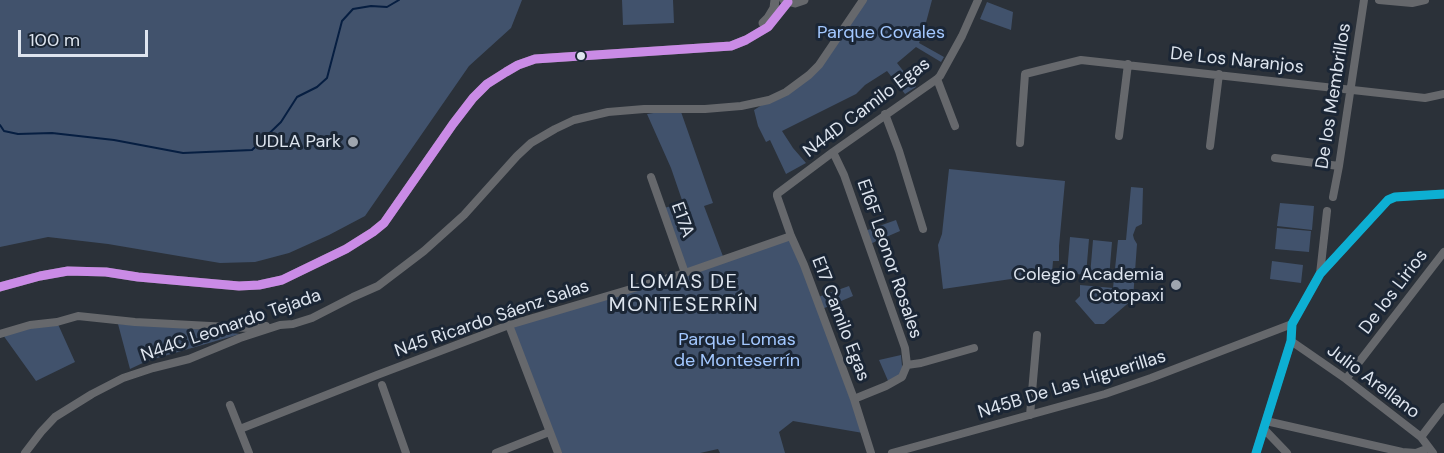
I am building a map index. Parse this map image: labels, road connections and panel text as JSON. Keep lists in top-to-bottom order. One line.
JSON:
{"streets":{"street":["De Los Naranjos","De los Membrillos","N44D Camilo Egas","E17A","E16F Leonor Rosales","De los Lirios","N45 Ricardo Sáenz Salas","E17 Camilo Egas","N44C Leonardo Tejada","Julio Arellano","N45B De Las Higuerillas"]},"crossings":[["De Los Naranjos","De los Membrillos"],["N44D Camilo Egas","E16F Leonor Rosales"],["N44D Camilo Egas","E17 Camilo Egas"],["E17A","N45 Ricardo Sáenz Salas"],["E16F Leonor Rosales","E17 Camilo Egas"],["De los Lirios","Julio Arellano"],["N45 Ricardo Sáenz Salas","E17 Camilo Egas"]],"districts":["LOMAS DE MONTESERRÍN"],"parks":["Parque Covales","Parque Lomas de Monteserrín"],"places":["UDLA Park","Colegio Academia Cotopaxi"],"scale_bar":"100 m"}
